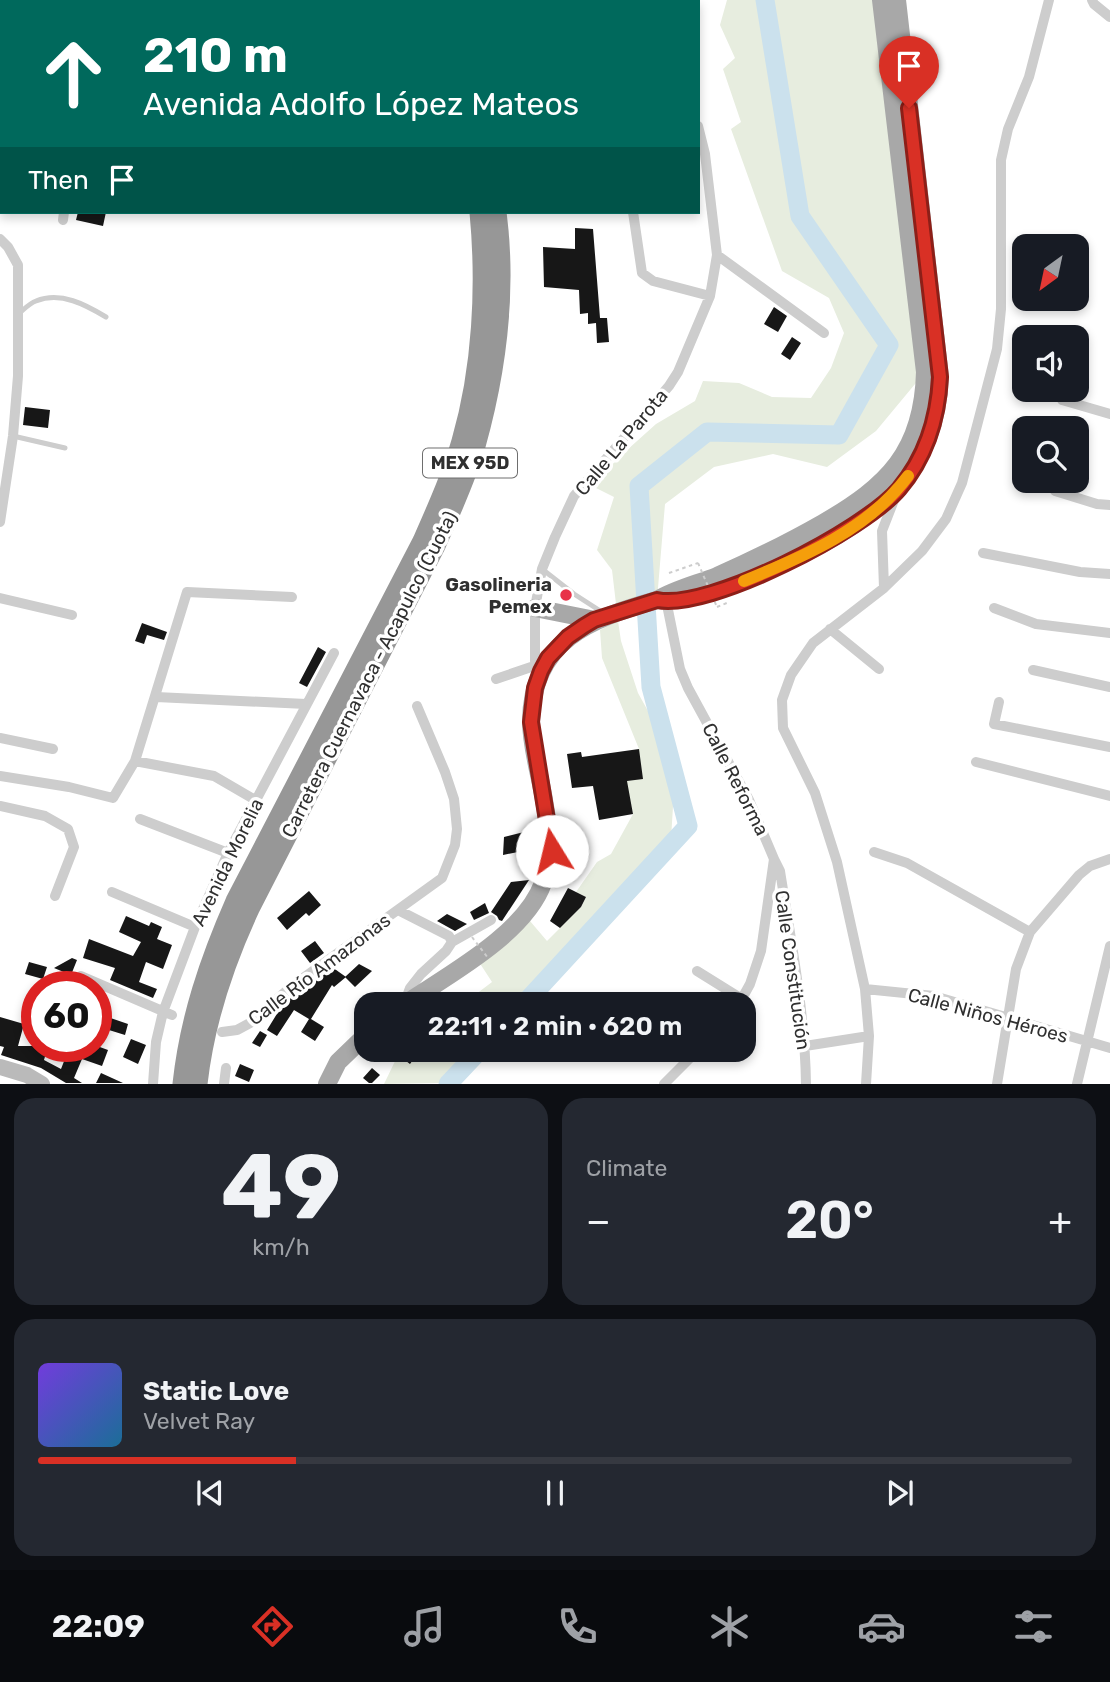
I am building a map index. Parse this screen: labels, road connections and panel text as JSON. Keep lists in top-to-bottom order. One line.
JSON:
{"streets":{"highway":["MEX 95D","Carretera Cuernavaca - Acapulco (Cuota)"],"street":["Calle La Parota","Calle Reforma","Avenida Morelia","Calle Río Amazonas","Calle Constitución","Calle Niños Héroes"]},"crossings":[["Calle Reforma","Calle Constitución"]],"places":["Gasolineria Pemex"],"north":"bottom left","page":{"turn":["210 m","Avenida Adolfo López Mateos"],"then":"Then","limit":"60","trip":"22:11 · 2 min · 620 m","tile":[["49","km/h"],"Climate"],"heat":["−","20°","+"],"song":["Static Love","Velvet Ray"],"tabs":"22:09"}}
